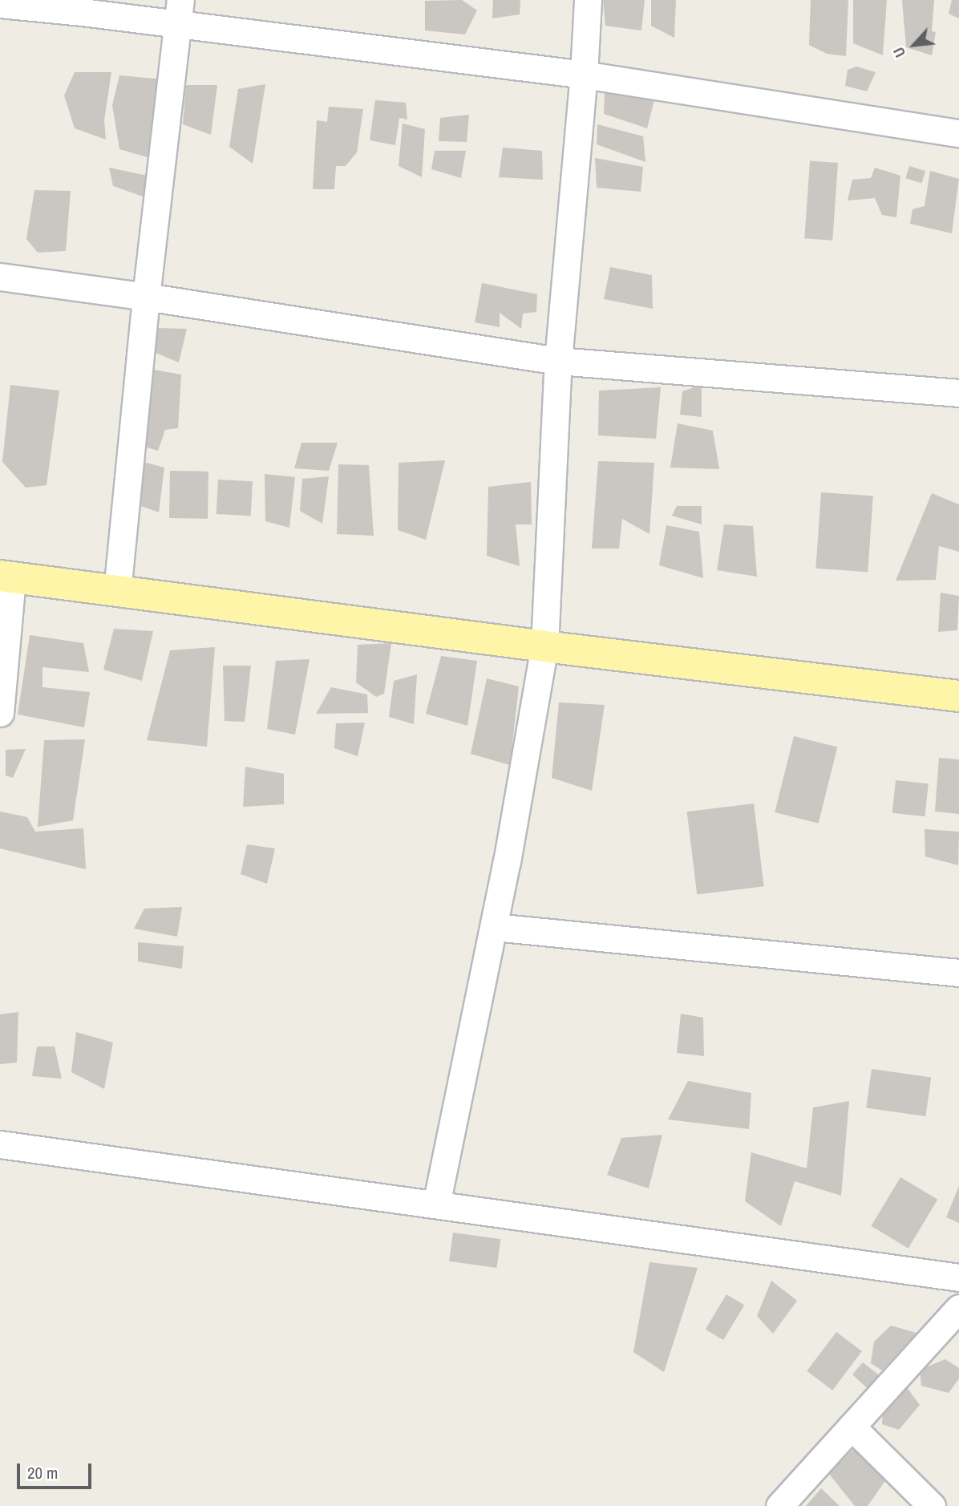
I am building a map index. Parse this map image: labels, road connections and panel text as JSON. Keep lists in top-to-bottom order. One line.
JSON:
{"scale_bar":"20 m","north":"bottom left"}
